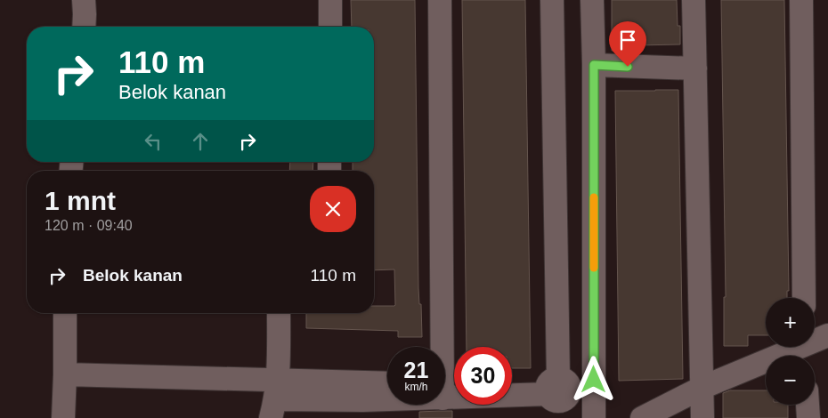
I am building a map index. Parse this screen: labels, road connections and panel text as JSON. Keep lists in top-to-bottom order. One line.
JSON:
{"page":{"turn":["110 m","Belok kanan"],"heading":["1 mnt","120 m · 09:40"],"list":[{"name":"Belok kanan","value":"110 m"}],"map_buttons":["+","−"],"speed":"21 km/h","limit":"30"}}
